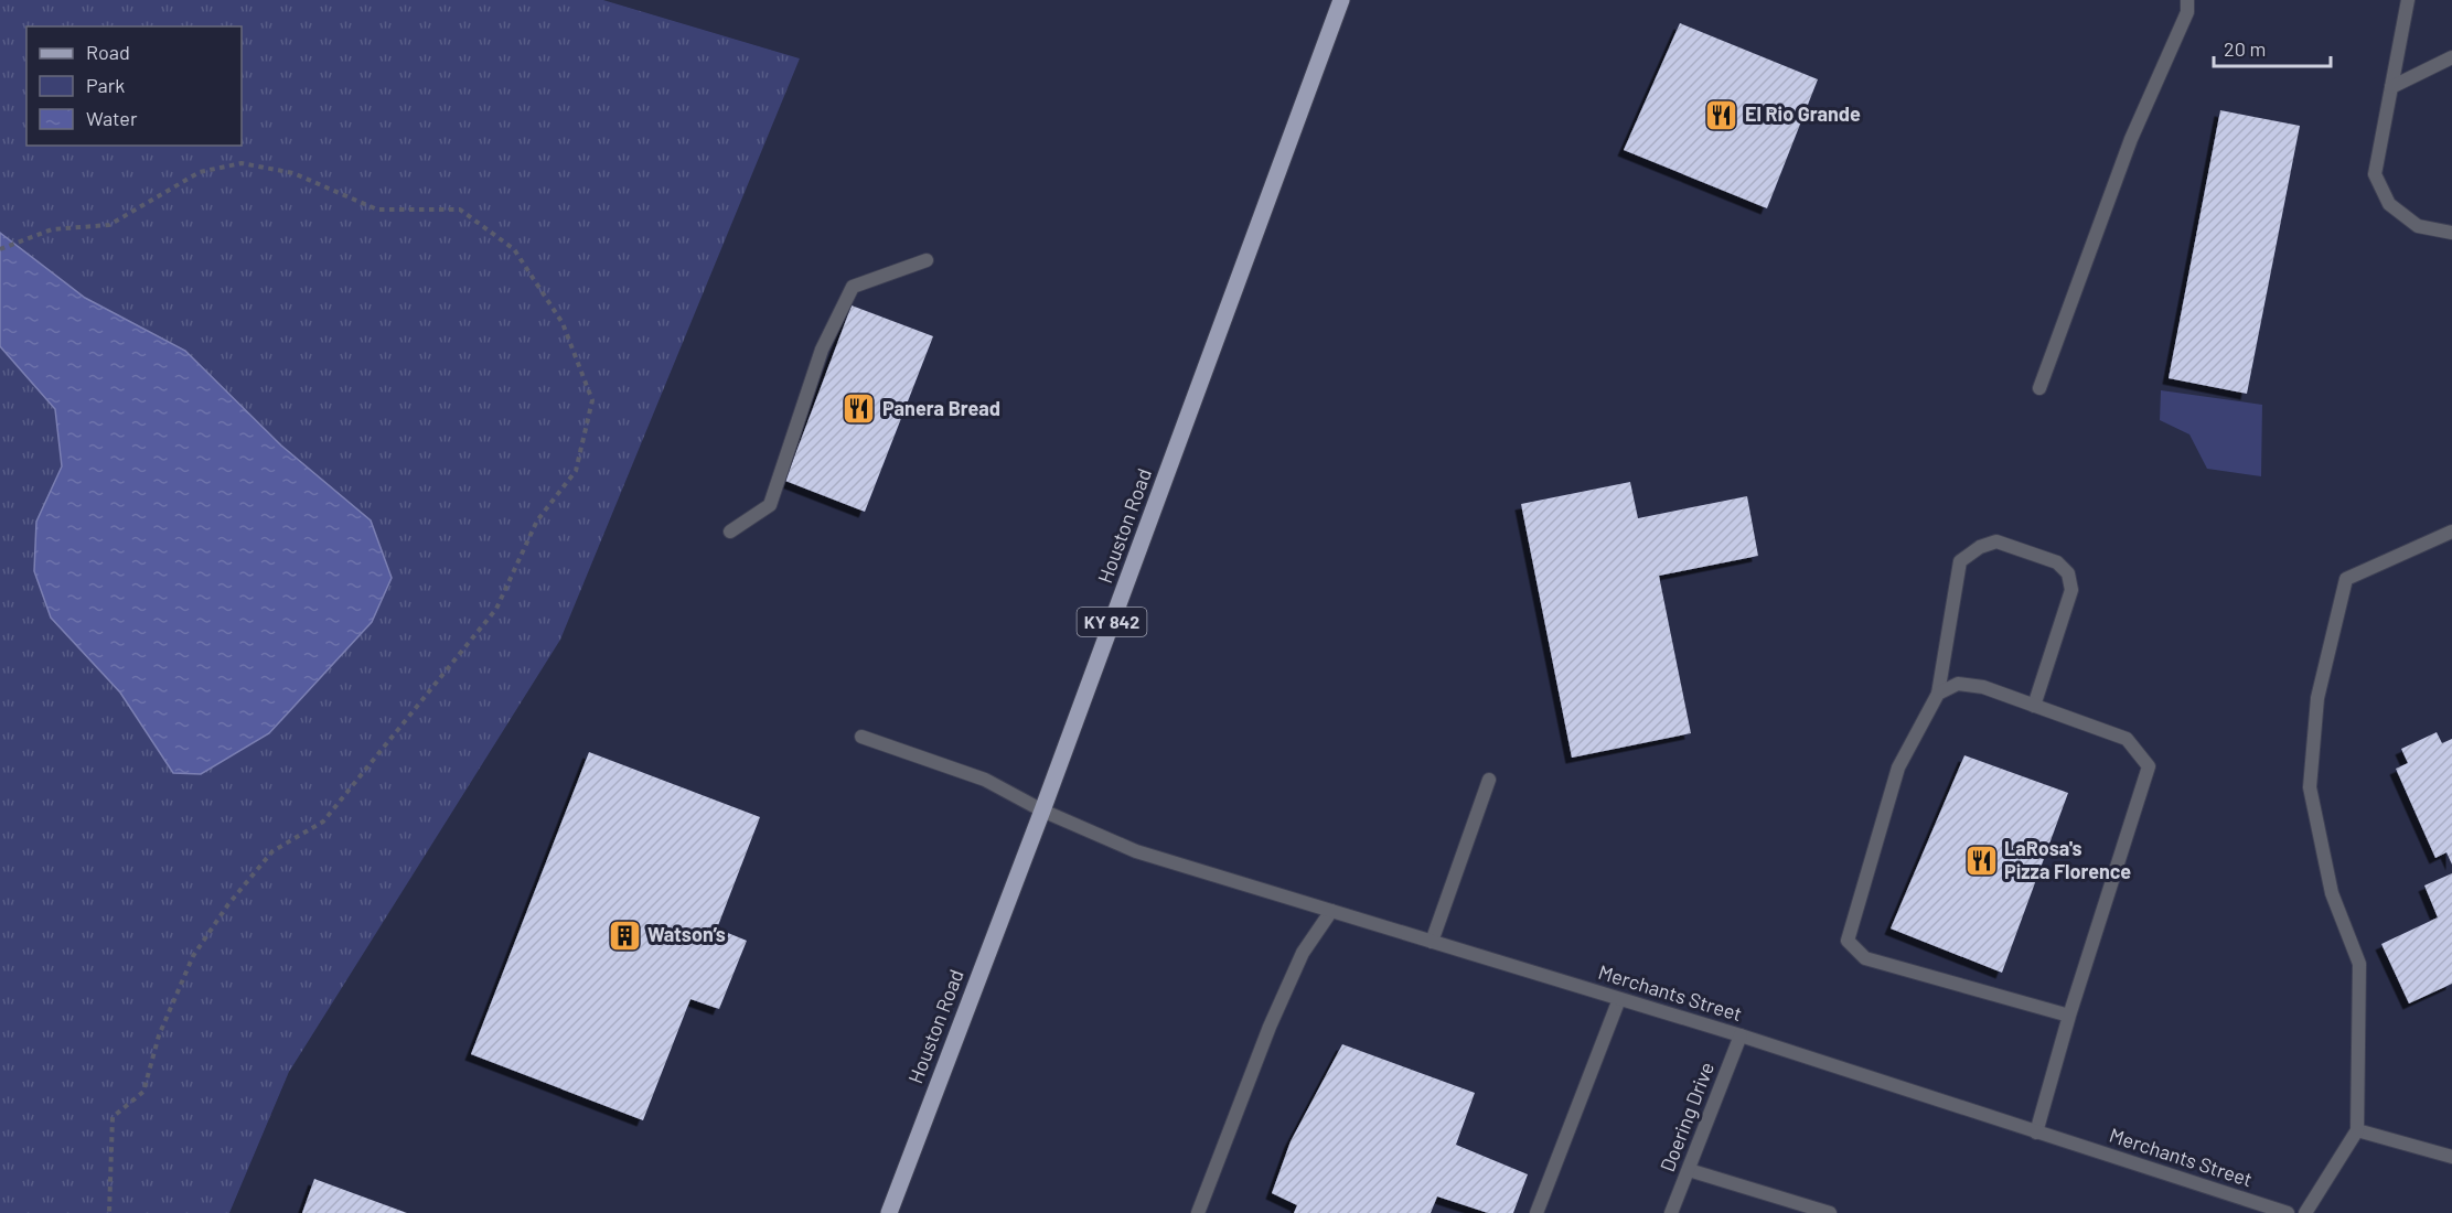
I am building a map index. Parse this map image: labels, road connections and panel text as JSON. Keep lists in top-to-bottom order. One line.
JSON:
{"streets":{"main road":["Houston Road","KY 842"],"street":["Merchants Street","Doering Drive"]},"crossings":[["Houston Road","Merchants Street"],["Merchants Street","Doering Drive"]],"places":{"restaurant":["El Rio Grande","Panera Bread","LaRosa's Pizza Florence"],"building":["Watson’s"]},"legend":["Road","Park","Water"],"scale_bar":"20 m"}
